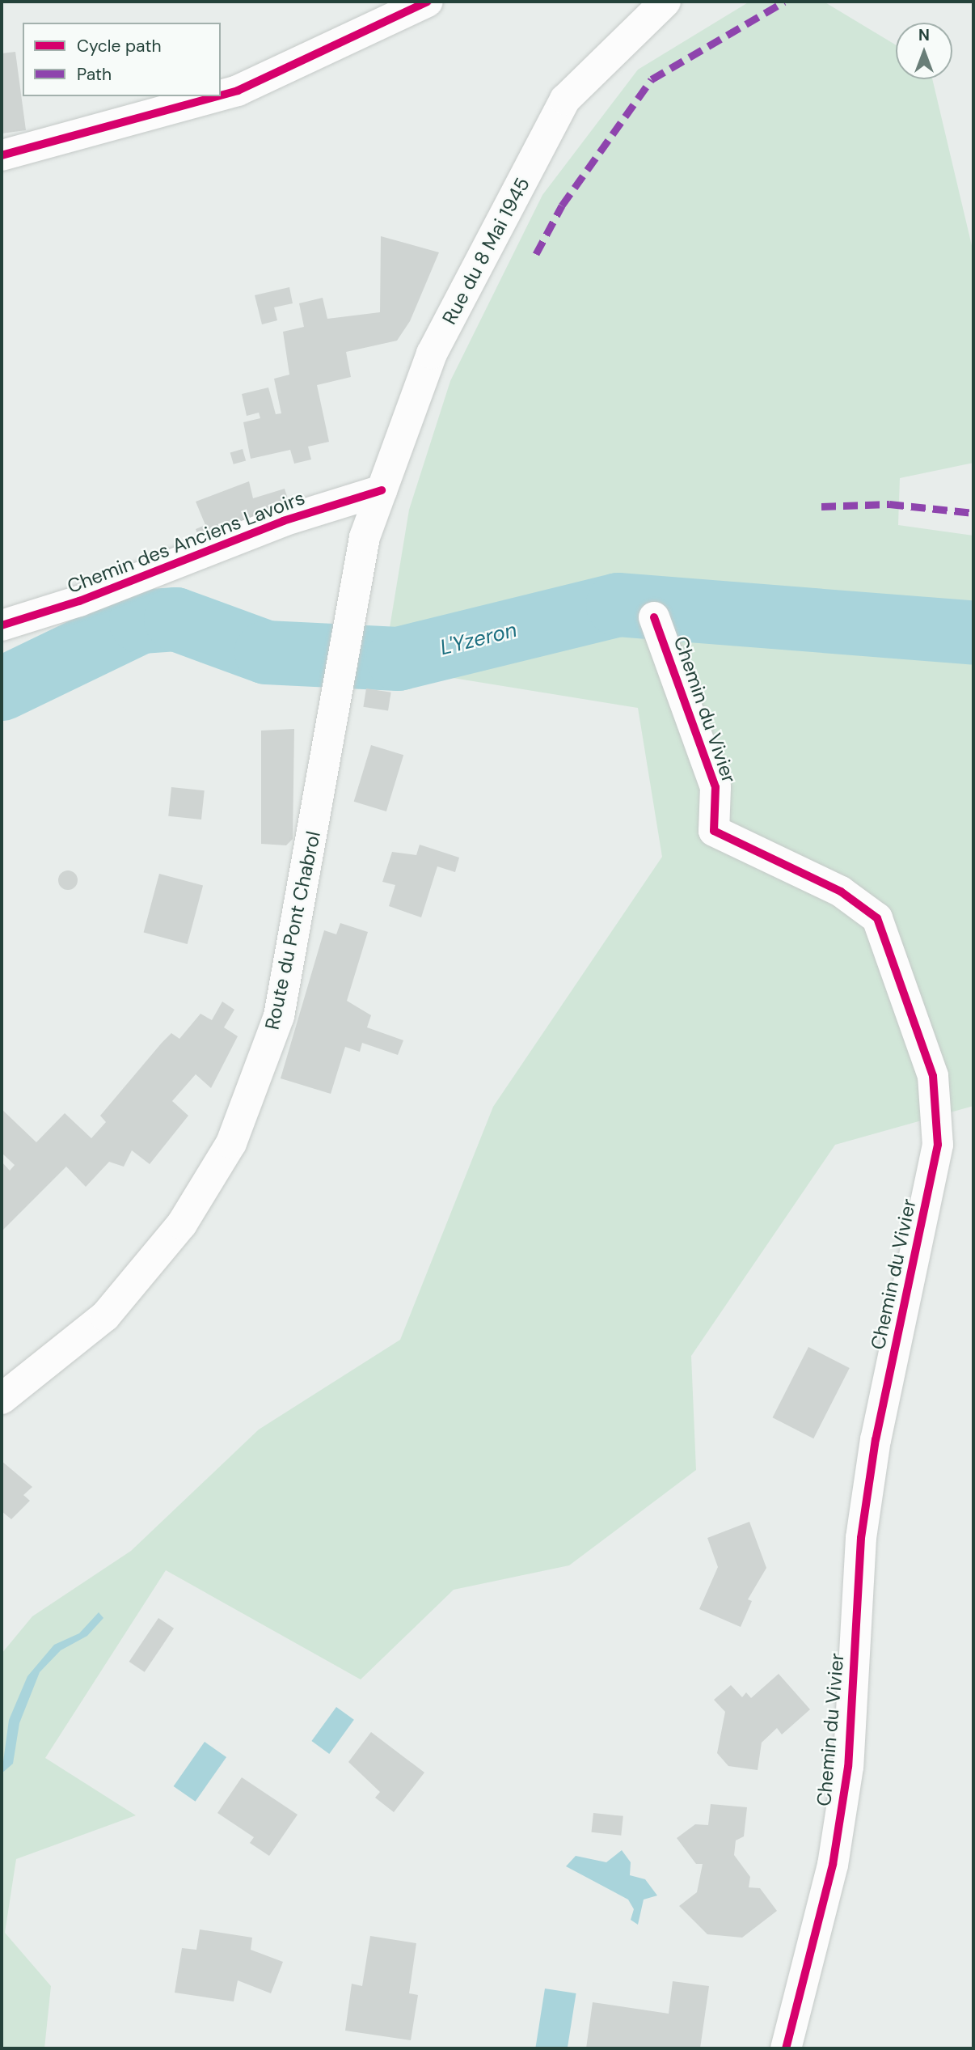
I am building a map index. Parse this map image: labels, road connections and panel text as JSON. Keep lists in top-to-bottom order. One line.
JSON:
{"streets":{"street":["Rue du 8 Mai 1945","Chemin des Anciens Lavoirs","Chemin du Vivier","Route du Pont Chabrol"]},"crossings":[["Rue du 8 Mai 1945","Chemin des Anciens Lavoirs"],["Rue du 8 Mai 1945","Route du Pont Chabrol"]],"water":["L'Yzeron"],"legend":["Cycle path","Path"],"north":"top"}
